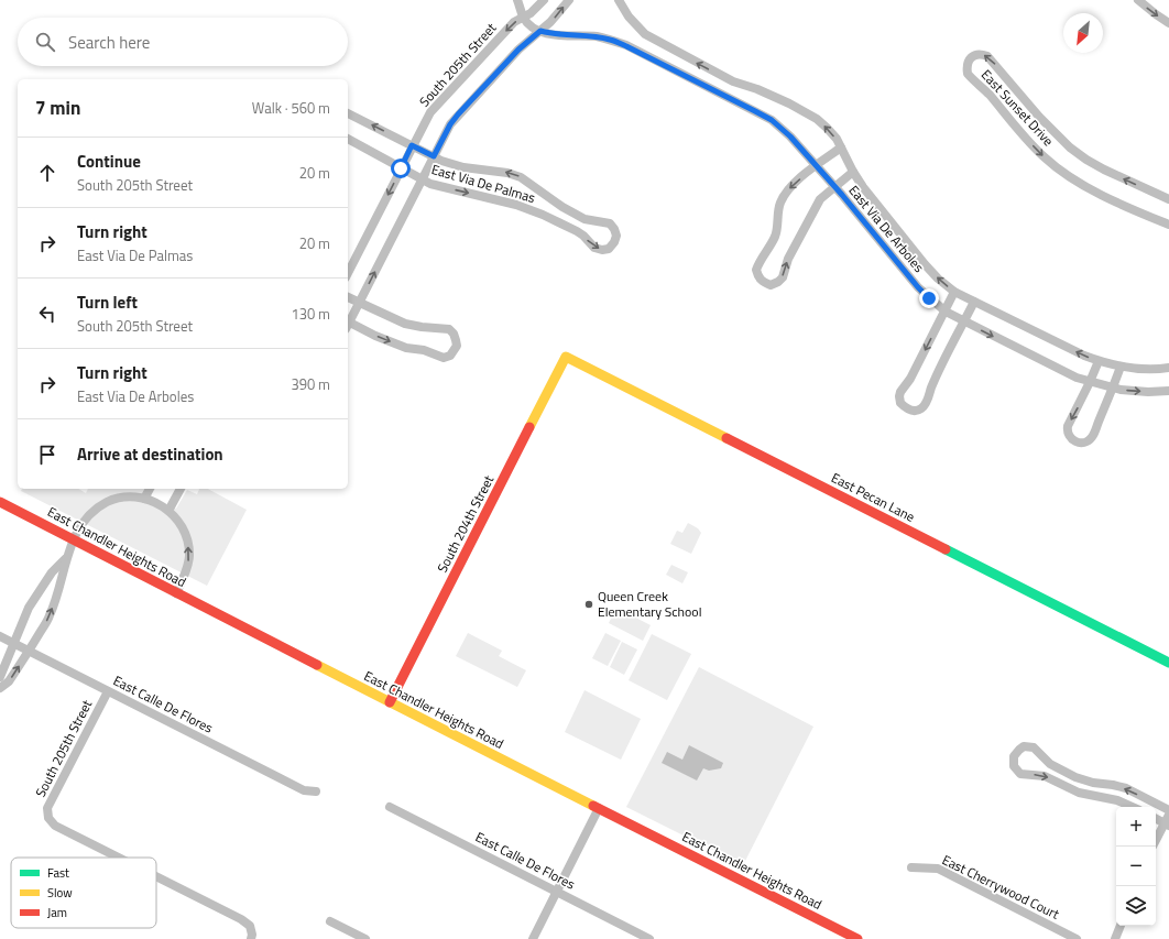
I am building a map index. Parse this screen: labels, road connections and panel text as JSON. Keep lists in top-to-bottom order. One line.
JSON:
{"streets":{"street":["South 205th Street","East Sunset Drive","East Via De Palmas","East Via De Arboles","East Pecan Lane","South 204th Street","East Chandler Heights Road","East Calle De Flores","East Cherrywood Court"]},"crossings":[["South 205th Street","East Via De Palmas"],["South 205th Street","East Calle De Flores"],["East Pecan Lane","South 204th Street"],["South 204th Street","East Chandler Heights Road"]],"places":["Queen Creek Elementary School"],"legend":["Fast","Slow","Jam"],"north":"bottom left","page":{"search":"Search here","heading":["7 min","Walk · 560 m"],"list":[["Continue","South 205th Street","20 m"],["Turn right","East Via De Palmas","20 m"],["Turn left","South 205th Street","130 m"],["Turn right","East Via De Arboles","390 m"],"Arrive at destination"],"map_buttons":["+","−"]}}
